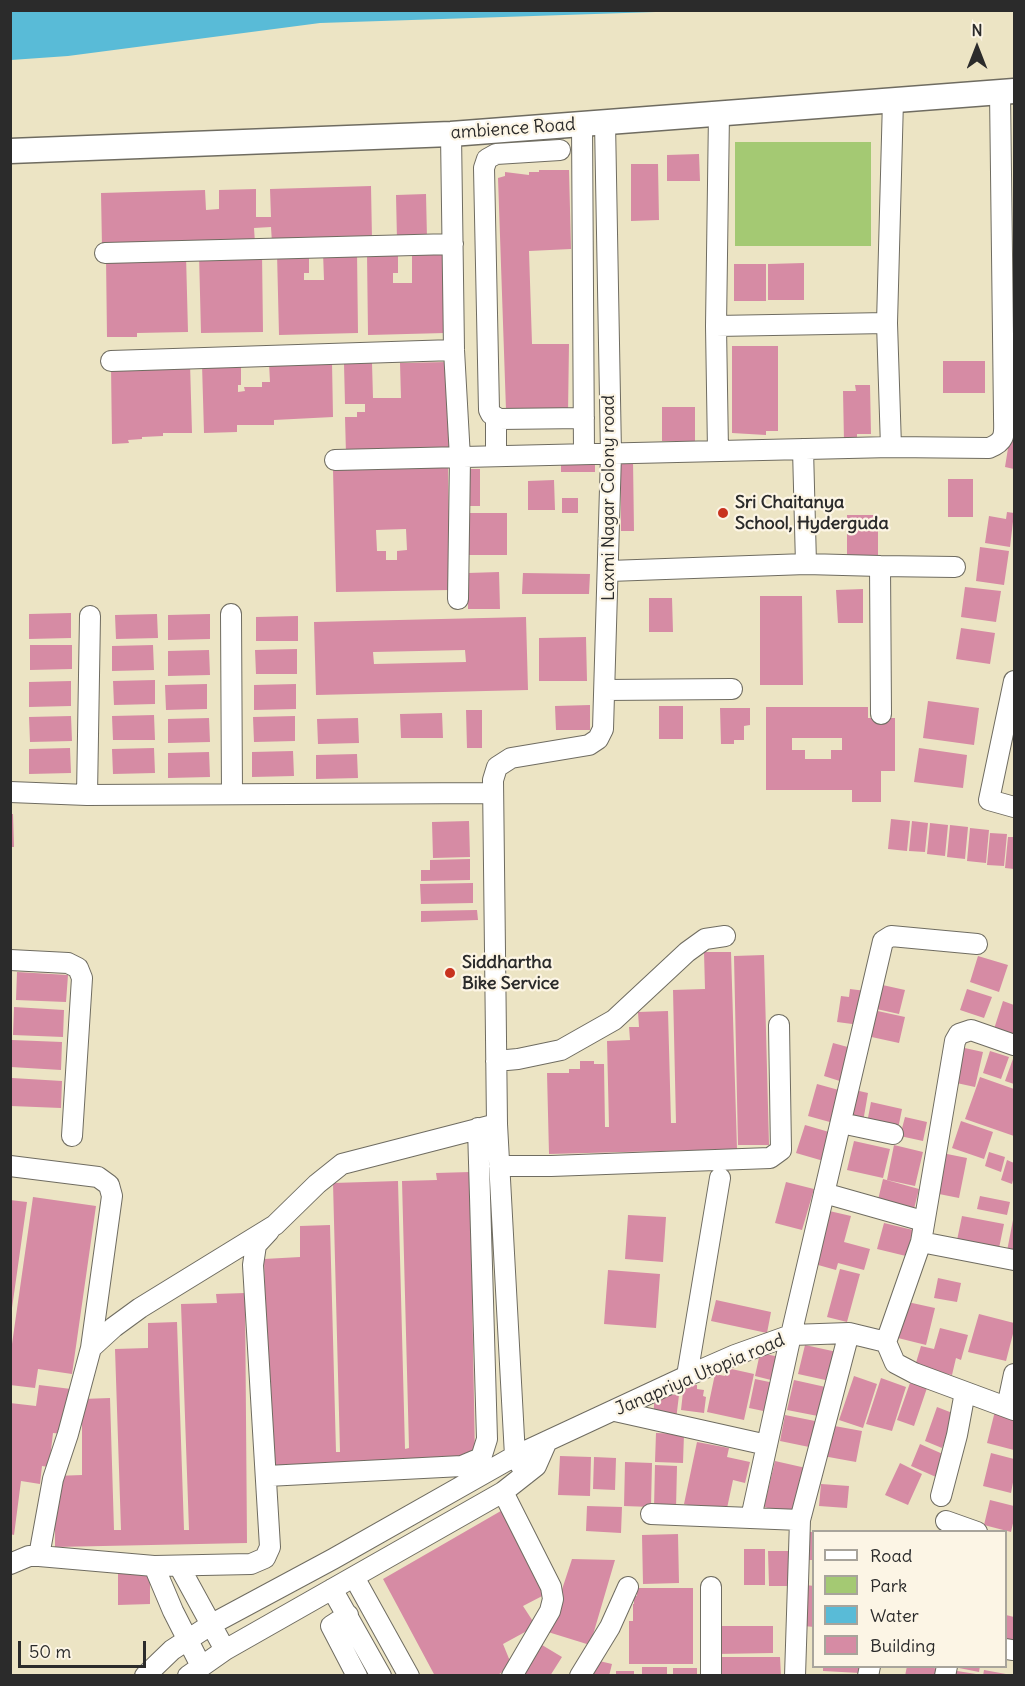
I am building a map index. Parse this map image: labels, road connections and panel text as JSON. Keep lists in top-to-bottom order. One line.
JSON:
{"streets":{"street":["ambience Road","Laxmi Nagar Colony road","Janapriya Utopia road"]},"crossings":[["ambience Road","Laxmi Nagar Colony road"]],"places":["Sri Chaitanya School, Hyderguda","Siddhartha Bike Service"],"legend":["Road","Park","Water","Building"],"scale_bar":"50 m","north":"top"}
